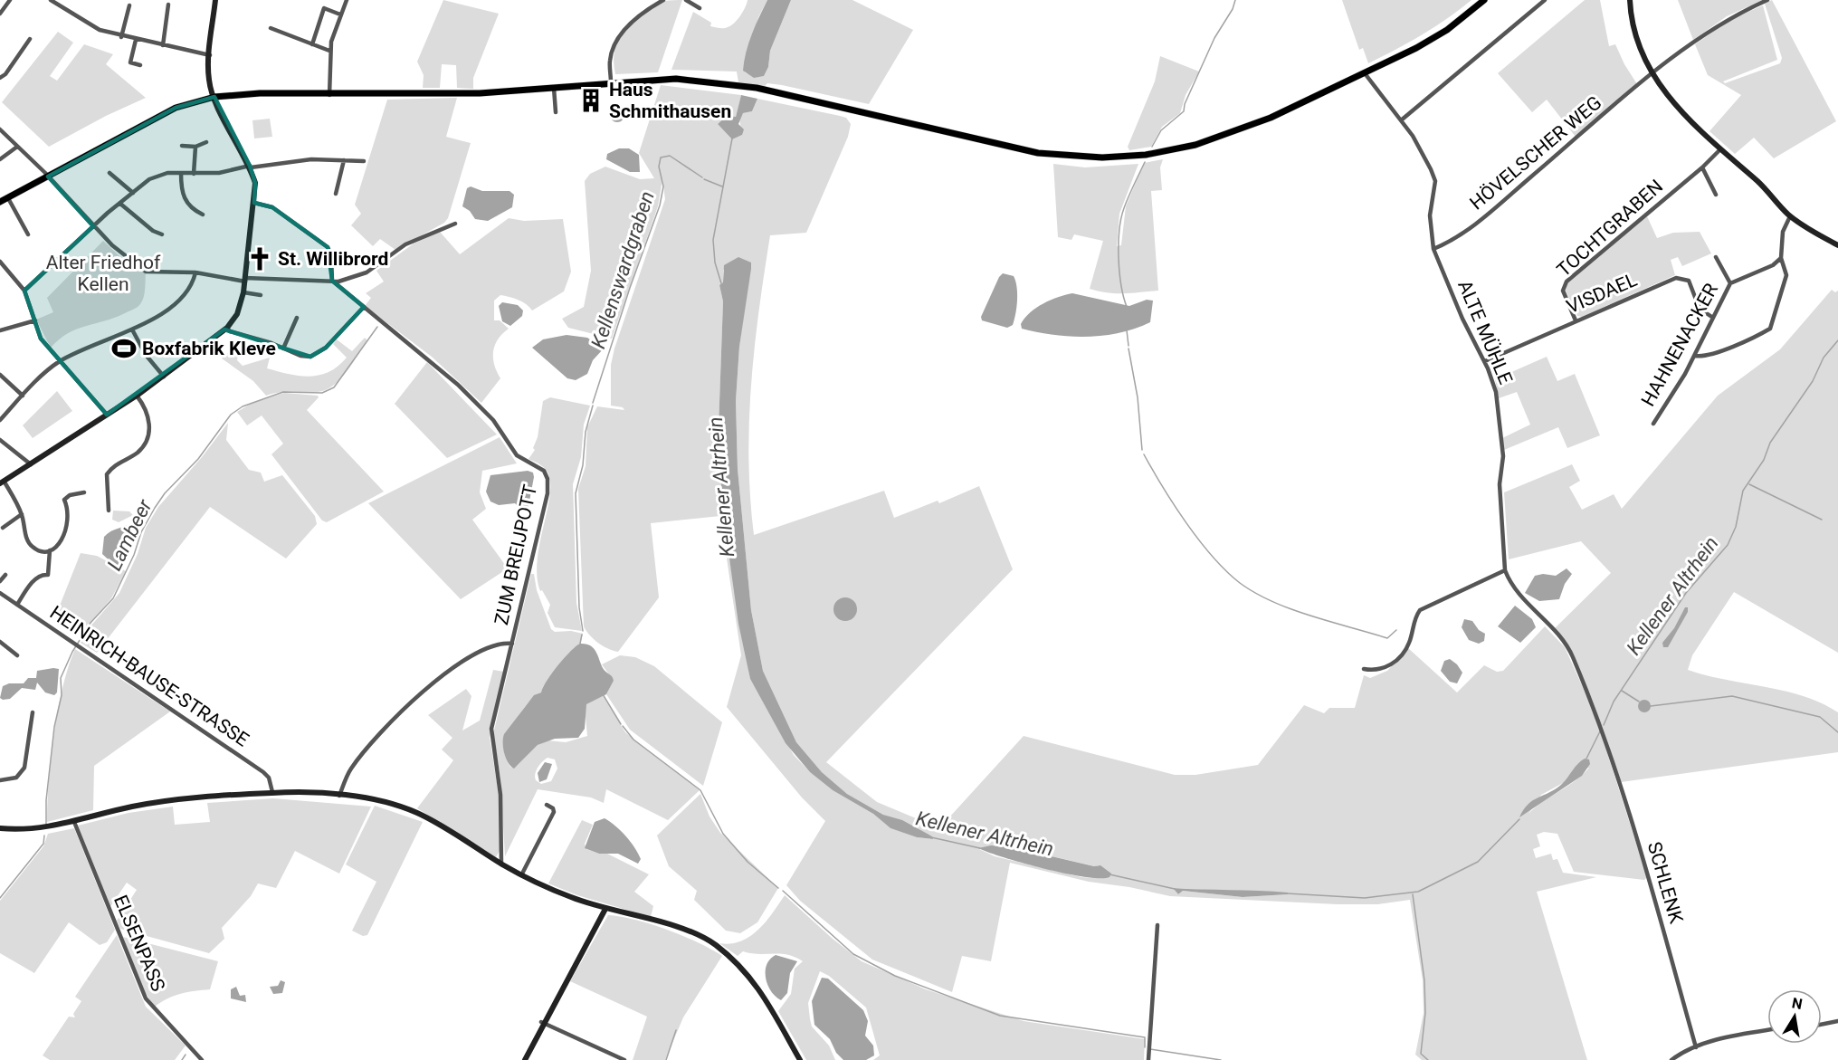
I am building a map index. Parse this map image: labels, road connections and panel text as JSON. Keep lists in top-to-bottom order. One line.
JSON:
{"streets":{"street":["HÖVELSCHER WEG","TOCHTGRABEN","VISDAEL","ALTE MÜHLE","HAHNENACKER","ZUM BREIJPOTT","HEINRICH-BAUSE-STRASSE","SCHLENK","ELSENPASS"]},"crossings":[["HÖVELSCHER WEG","ALTE MÜHLE"],["TOCHTGRABEN","VISDAEL"],["VISDAEL","ALTE MÜHLE"],["VISDAEL","HAHNENACKER"],["ALTE MÜHLE","SCHLENK"]],"water":["Kellenswardgraben","Kellener Altrhein","Lambeer"],"parks":["Alter Friedhof Kellen"],"places":{"building":["Haus Schmithausen"],"church":["St. Willibrord"],"sports":["Boxfabrik Kleve"]},"north":"top"}
